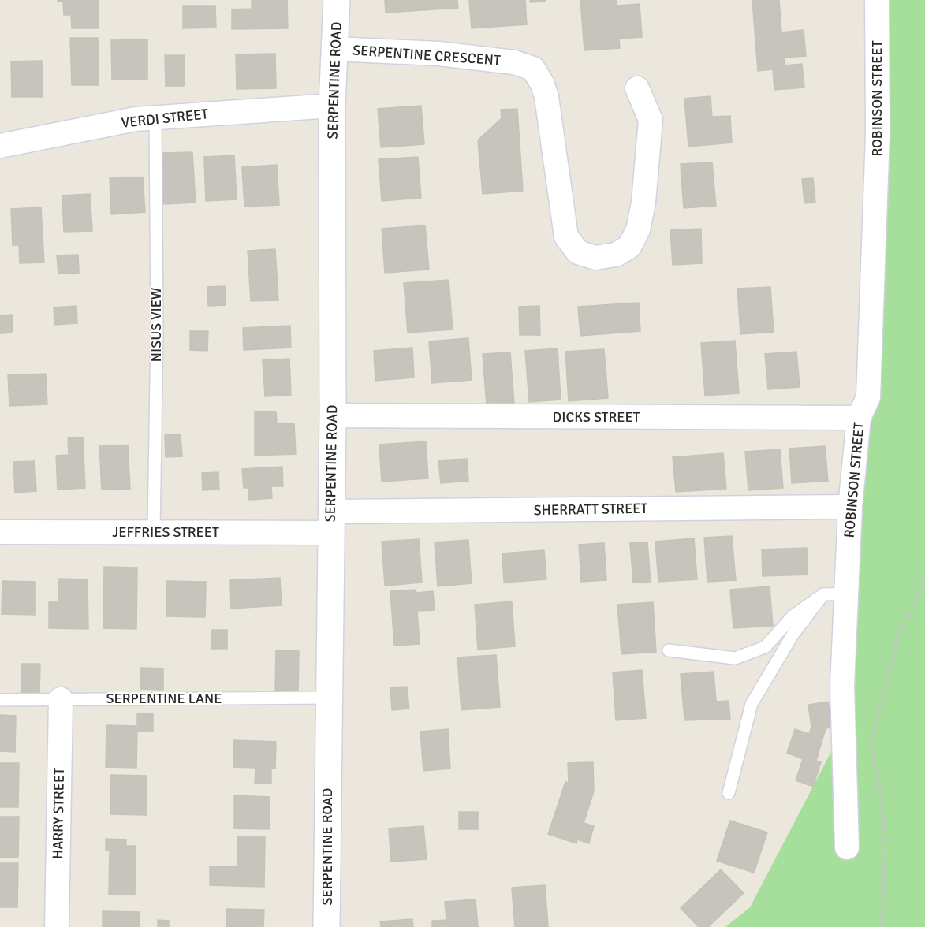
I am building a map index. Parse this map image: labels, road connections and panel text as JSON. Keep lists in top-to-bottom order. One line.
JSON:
{"streets":{"street":["SERPENTINE CRESCENT","SERPENTINE ROAD","ROBINSON STREET","VERDI STREET","DICKS STREET","SHERRATT STREET","JEFFRIES STREET","HARRY STREET"],"lane":["NISUS VIEW","SERPENTINE LANE"]},"crossings":[["SERPENTINE CRESCENT","SERPENTINE ROAD"],["SERPENTINE ROAD","VERDI STREET"],["SERPENTINE ROAD","DICKS STREET"],["SERPENTINE ROAD","SHERRATT STREET"],["SERPENTINE ROAD","JEFFRIES STREET"],["SERPENTINE ROAD","SERPENTINE LANE"],["ROBINSON STREET","DICKS STREET"],["ROBINSON STREET","SHERRATT STREET"],["VERDI STREET","NISUS VIEW"],["NISUS VIEW","JEFFRIES STREET"],["SHERRATT STREET","JEFFRIES STREET"],["SERPENTINE LANE","HARRY STREET"]]}
